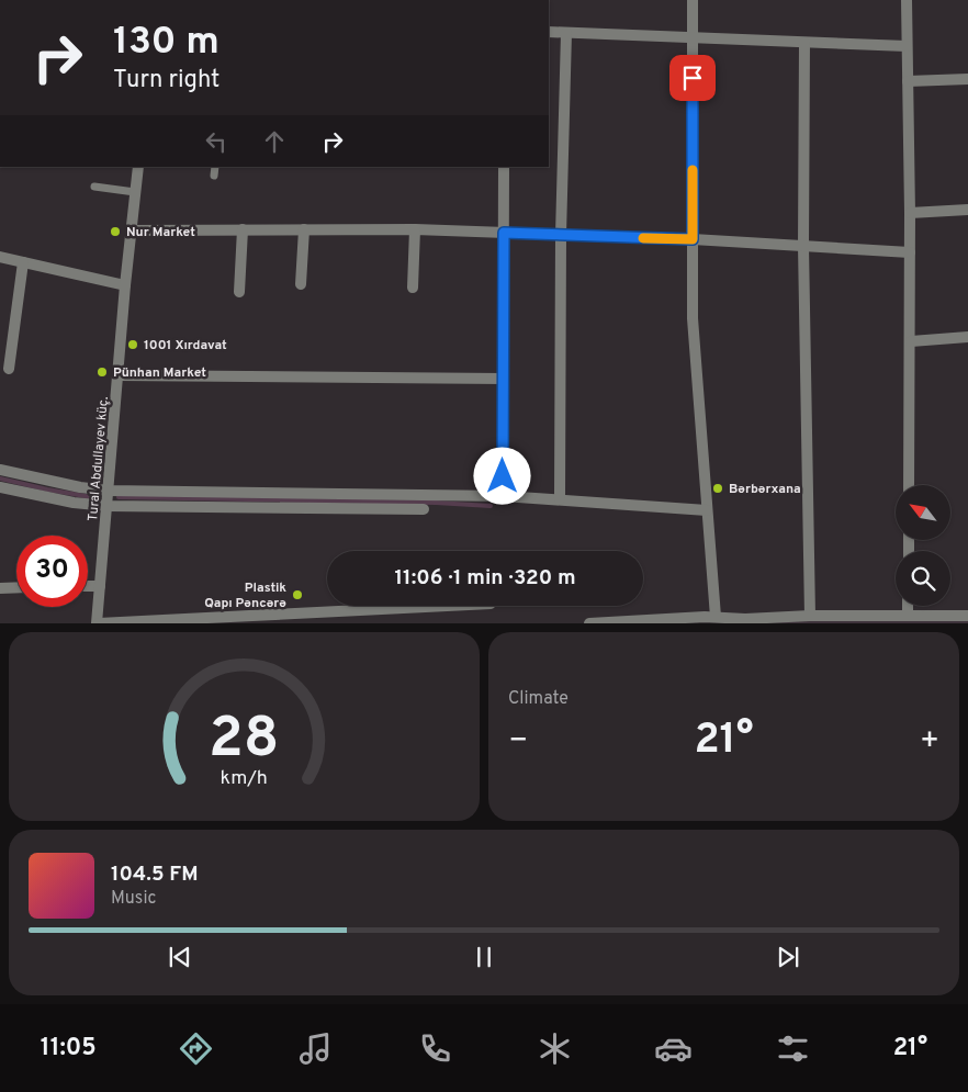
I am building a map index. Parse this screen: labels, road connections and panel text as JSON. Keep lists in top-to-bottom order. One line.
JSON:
{"streets":{"street":["Tural Abdullayev küç."]},"places":["Nur Market","1001 Xırdavat","Pünhan Market","Bərbərxana","Plastik Qapı Pəncərə"],"north":"top left","page":{"turn":["130 m","Turn right"],"limit":"30","trip":"11:06 · 1 min · 320 m","tile":"Climate","heat":["−","21°","+"],"song":["104.5 FM","Music"],"tabs":["11:05","21°"],"gauge":["28","km/h"]}}
